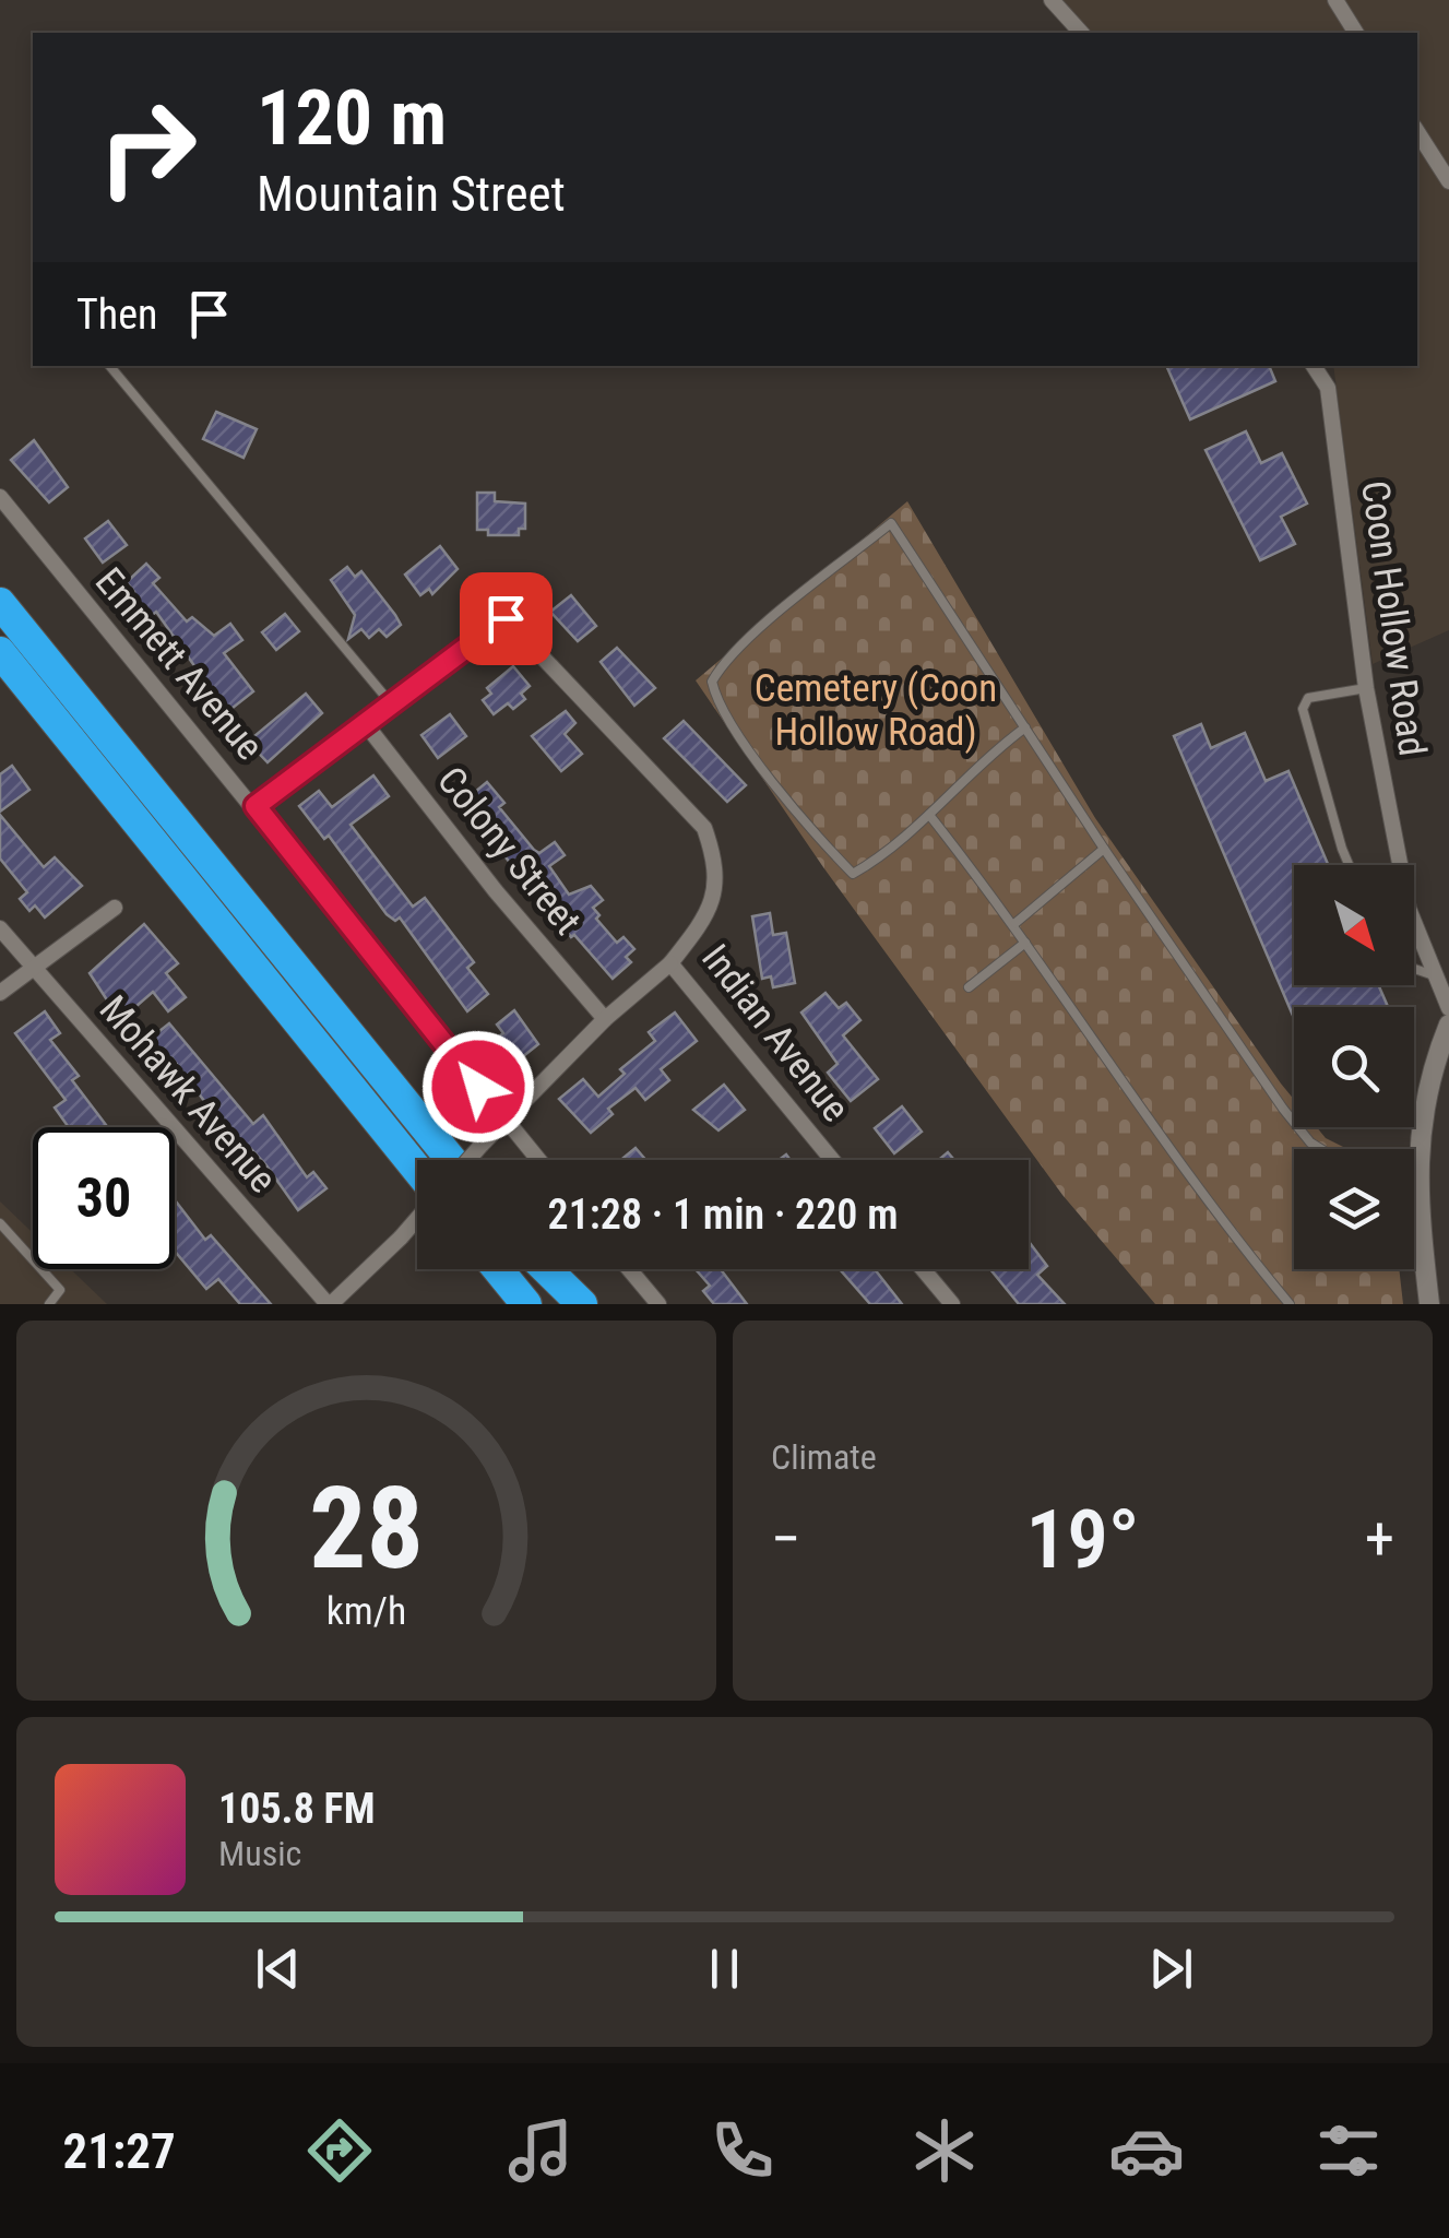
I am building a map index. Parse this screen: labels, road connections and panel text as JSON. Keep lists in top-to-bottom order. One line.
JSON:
{"streets":{"street":["Coon Hollow Road","Emmett Avenue","Colony Street","Indian Avenue","Mohawk Avenue"]},"parks":["Cemetery (Coon Hollow Road)"],"north":"bottom right","page":{"turn":["120 m","Mountain Street"],"then":"Then","limit":"30","trip":"21:28 · 1 min · 220 m","tile":"Climate","heat":["−","19°","+"],"song":["105.8 FM","Music"],"tabs":"21:27","gauge":["28","km/h"]}}
